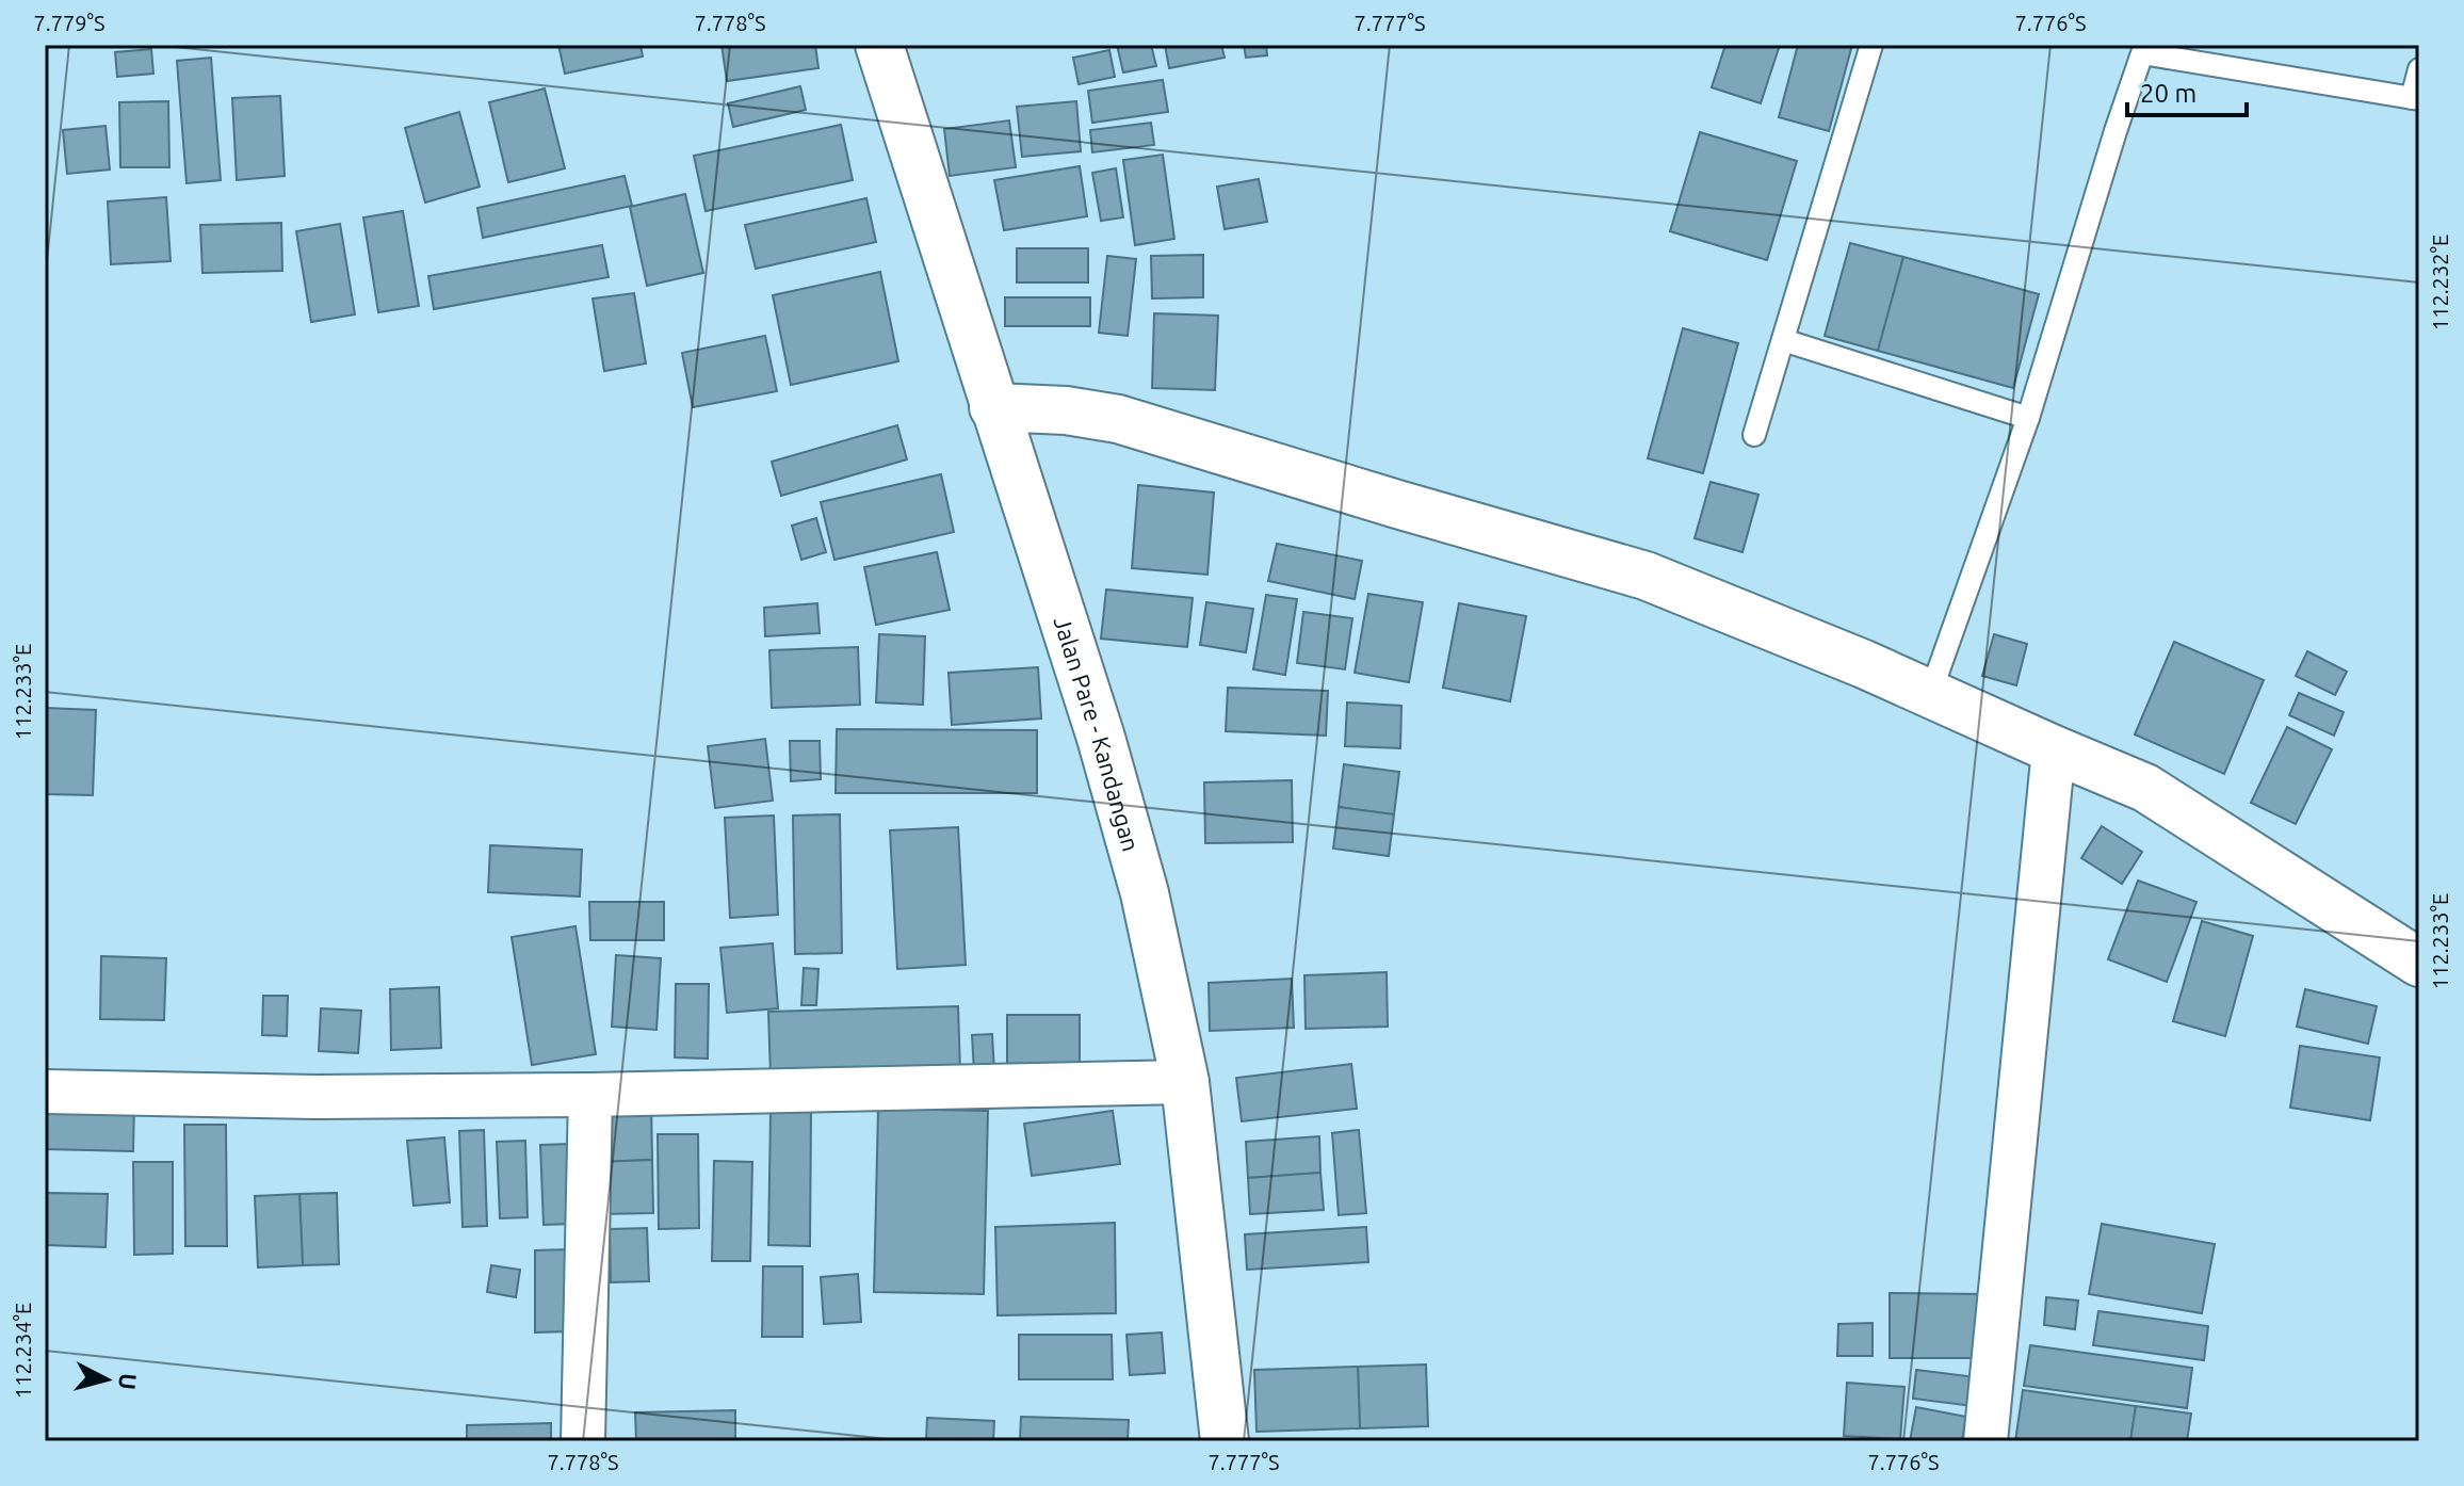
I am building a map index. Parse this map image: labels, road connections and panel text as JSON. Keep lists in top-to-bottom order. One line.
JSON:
{"streets":{"street":["Jalan Pare - Kandangan"]},"scale_bar":"20 m","north":"right","coordinates":["7.779°S","7.778°S","7.777°S","7.776°S","112.232°E","112.233°E","112.234°E"]}
